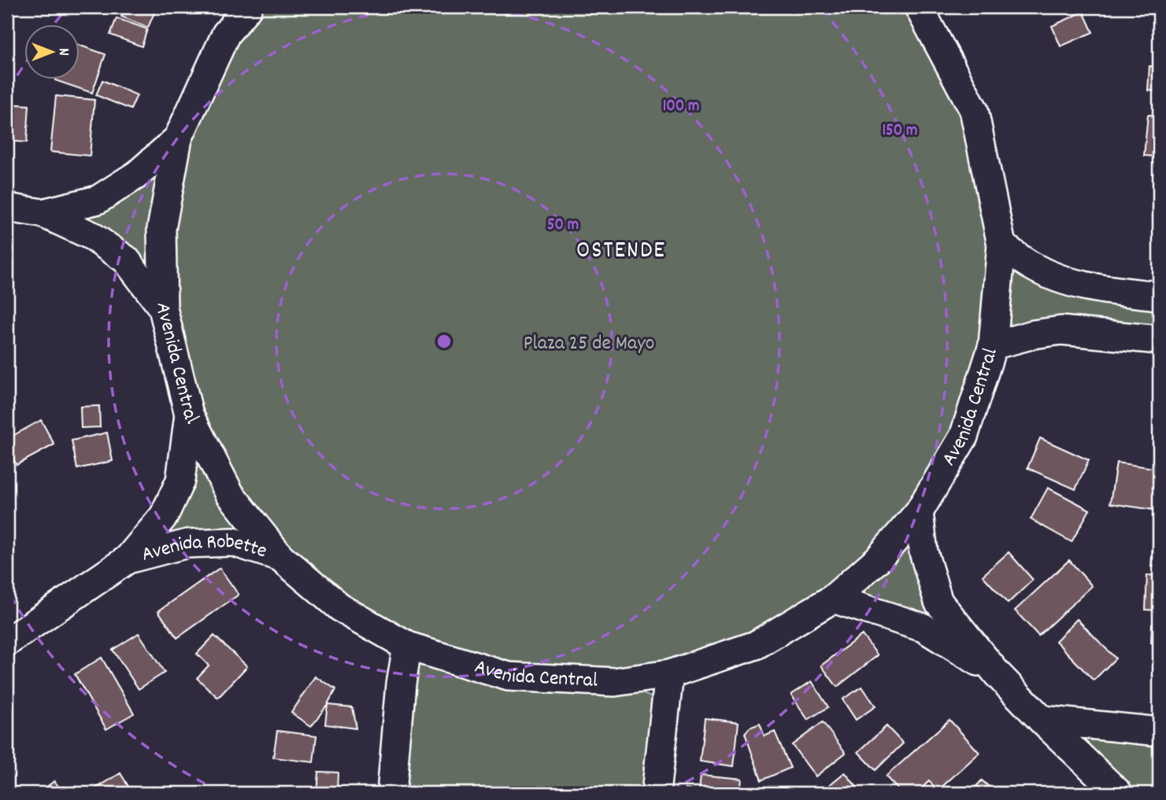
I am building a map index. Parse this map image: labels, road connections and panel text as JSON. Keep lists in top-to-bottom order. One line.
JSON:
{"streets":{"street":["Avenida Central","Avenida Robette"]},"crossings":[["Avenida Central","Avenida Robette"]],"districts":["OSTENDE"],"parks":["Plaza 25 de Mayo"],"north":"right","rings":["100 m","150 m","50 m"]}
